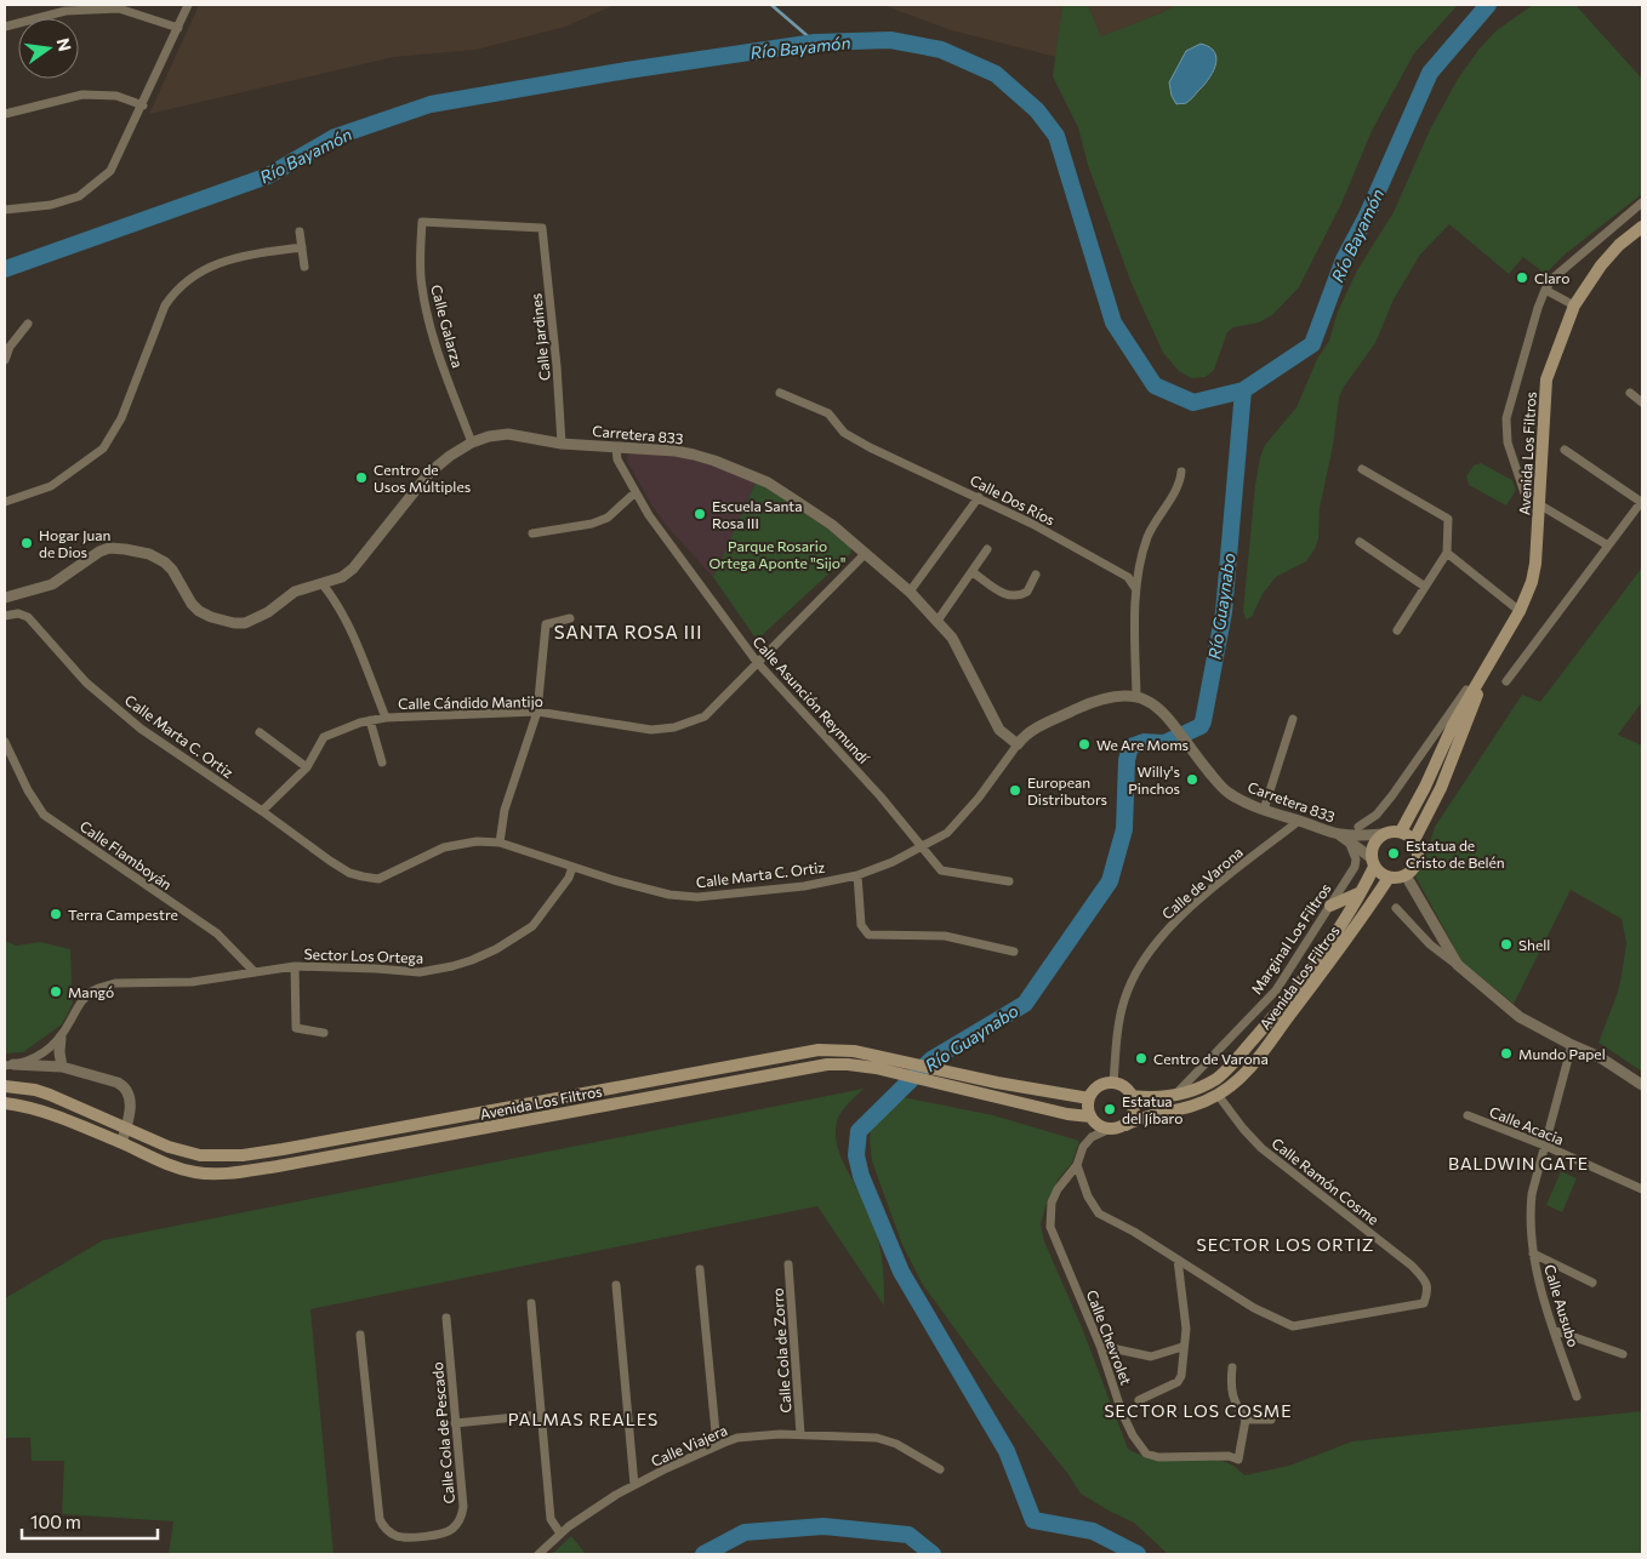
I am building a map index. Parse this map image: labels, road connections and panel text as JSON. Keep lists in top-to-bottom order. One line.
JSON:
{"streets":{"main road":["Avenida Los Filtros"],"street":["Calle Galarza","Calle Jardines","Carretera 833","Calle Dos Ríos","Calle Asunción Reymundí","Calle Cándido Mantijo","Calle Marta C. Ortiz","Calle Flamboyán","Calle de Varona","Marginal Los Filtros","Sector Los Ortega","Calle Acacia","Calle Ramón Cosme","Calle Ausubo","Calle Chevrolet","Calle Cola de Zorro","Calle Cola de Pescado","Calle Viajera"]},"crossings":[["Calle Galarza","Calle Jardines"],["Calle Galarza","Carretera 833"],["Calle Jardines","Carretera 833"],["Carretera 833","Avenida Los Filtros"],["Carretera 833","Calle Asunción Reymundí"],["Carretera 833","Calle Cándido Mantijo"],["Carretera 833","Calle Marta C. Ortiz"],["Carretera 833","Calle de Varona"],["Carretera 833","Marginal Los Filtros"],["Avenida Los Filtros","Calle de Varona"],["Avenida Los Filtros","Marginal Los Filtros"],["Avenida Los Filtros","Calle Ramón Cosme"],["Avenida Los Filtros","Calle Chevrolet"],["Calle Asunción Reymundí","Calle Cándido Mantijo"],["Calle Asunción Reymundí","Calle Marta C. Ortiz"],["Calle Cándido Mantijo","Calle Marta C. Ortiz"],["Calle Marta C. Ortiz","Sector Los Ortega"],["Calle Flamboyán","Sector Los Ortega"],["Calle de Varona","Calle Chevrolet"],["Calle Acacia","Calle Ausubo"],["Calle Ramón Cosme","Calle Chevrolet"],["Calle Cola de Zorro","Calle Viajera"]],"districts":["SANTA ROSA III","BALDWIN GATE","SECTOR LOS ORTIZ","SECTOR LOS COSME","PALMAS REALES"],"water":["Río Bayamón","Río Guaynabo"],"parks":["Parque Rosario Ortega Aponte \"Sijo\""],"places":["Claro","Centro de Usos Múltiples","Escuela Santa Rosa III","Hogar Juan de Dios","We Are Moms","Willy's Pinchos","European Distributors","Estatua de Cristo de Belén","Terra Campestre","Shell","Mangó","Mundo Papel","Centro de Varona","Estatua del Jíbaro"],"scale_bar":"100 m","north":"right"}
